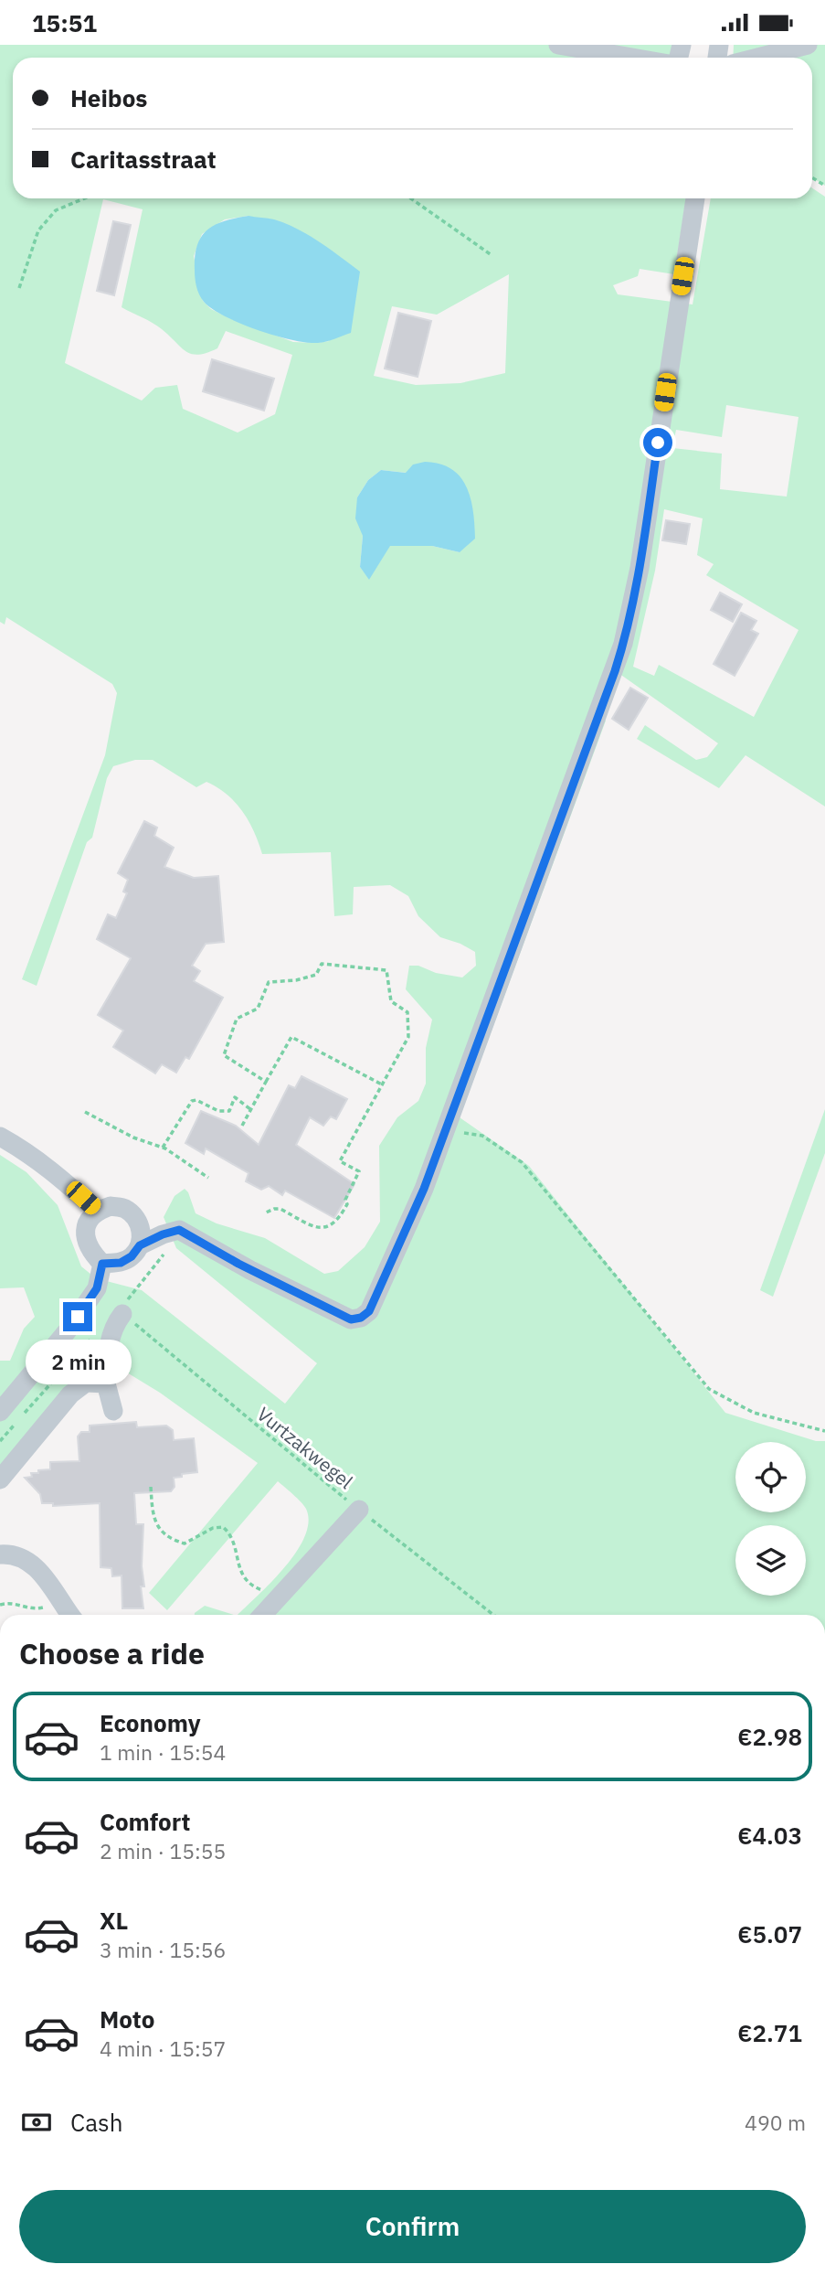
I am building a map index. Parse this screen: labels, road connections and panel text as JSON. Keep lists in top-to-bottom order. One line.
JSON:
{"streets":{"path":["Vurtzakwegel"]},"page":{"status":"15:51","banner":["Heibos","Caritasstraat"],"bubble":"2 min","heading":"Choose a ride","list":[{"name":"Economy","note":"1 min · 15:54","value":"€2.98"},{"name":"Comfort","note":"2 min · 15:55","value":"€4.03"},{"name":"XL","note":"3 min · 15:56","value":"€5.07"},{"name":"Moto","note":"4 min · 15:57","value":"€2.71"}],"pay":["Cash","490 m"],"buttons":"Confirm"}}
